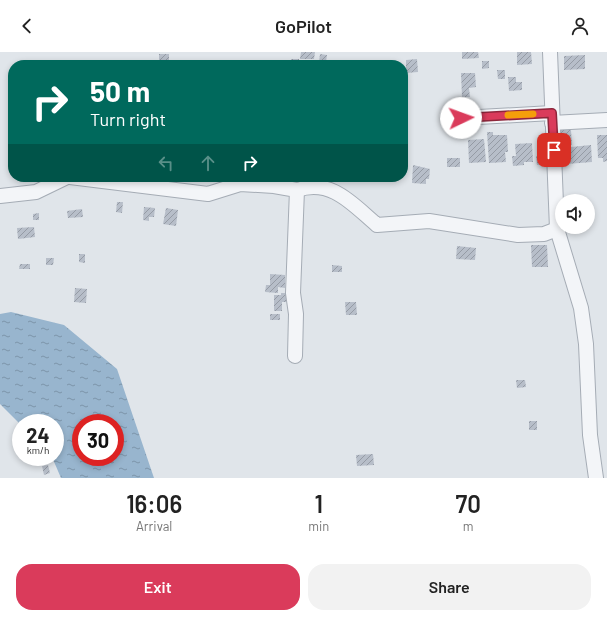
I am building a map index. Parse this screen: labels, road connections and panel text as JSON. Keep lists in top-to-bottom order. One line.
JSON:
{"page":{"header":"GoPilot","turn":["50 m","Turn right"],"speed":"24 km/h","limit":"30","eta":["16:06","Arrival","1","min","70","m"],"buttons":["Exit","Share"]}}
